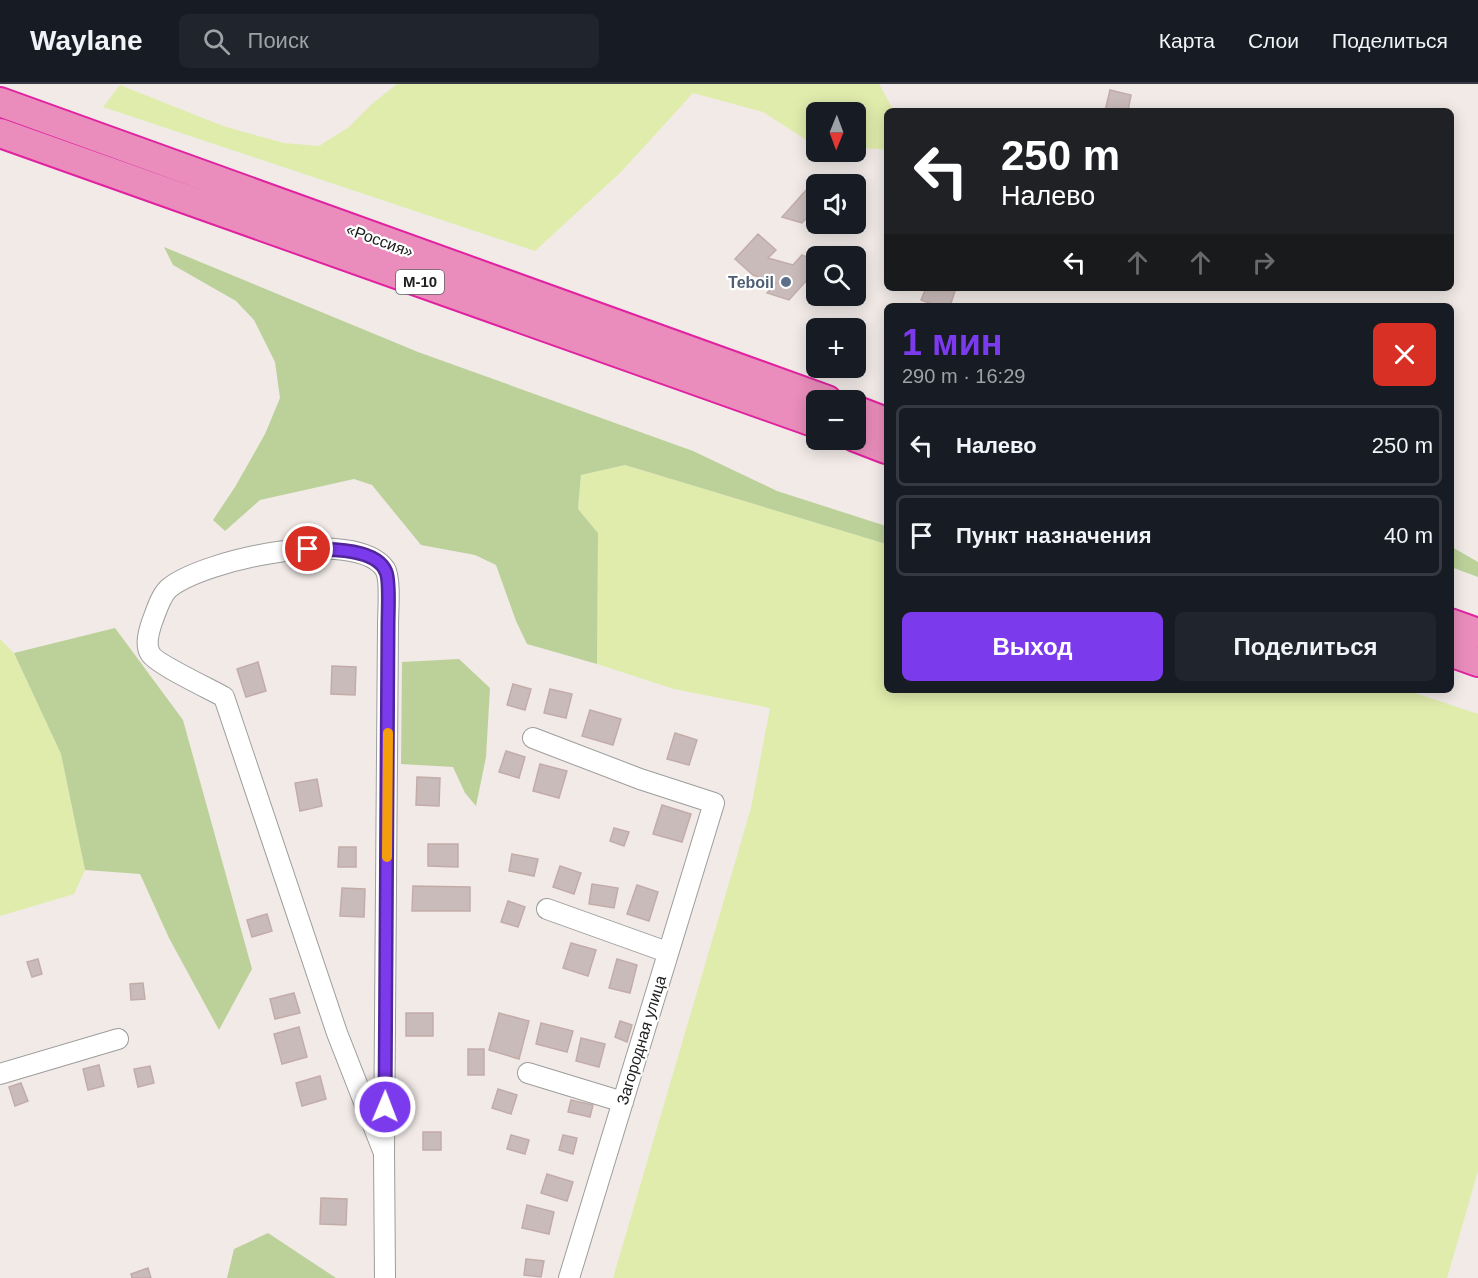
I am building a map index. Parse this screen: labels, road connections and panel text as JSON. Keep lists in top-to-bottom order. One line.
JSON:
{"streets":{"highway":["«Россия»","М-10"],"street":["Загородная улица"]},"places":["Teboil"],"north":"bottom","page":{"header":"Waylane","search":"Поиск","nav":["Карта","Слои","Поделиться"],"map_buttons":["+","−"],"turn":["250 m","Налево"],"heading":["1 мин","290 m · 16:29"],"list":[{"name":"Налево","value":"250 m"},{"name":"Пункт назначения","value":"40 m"}],"buttons":["Выход","Поделиться"]}}
